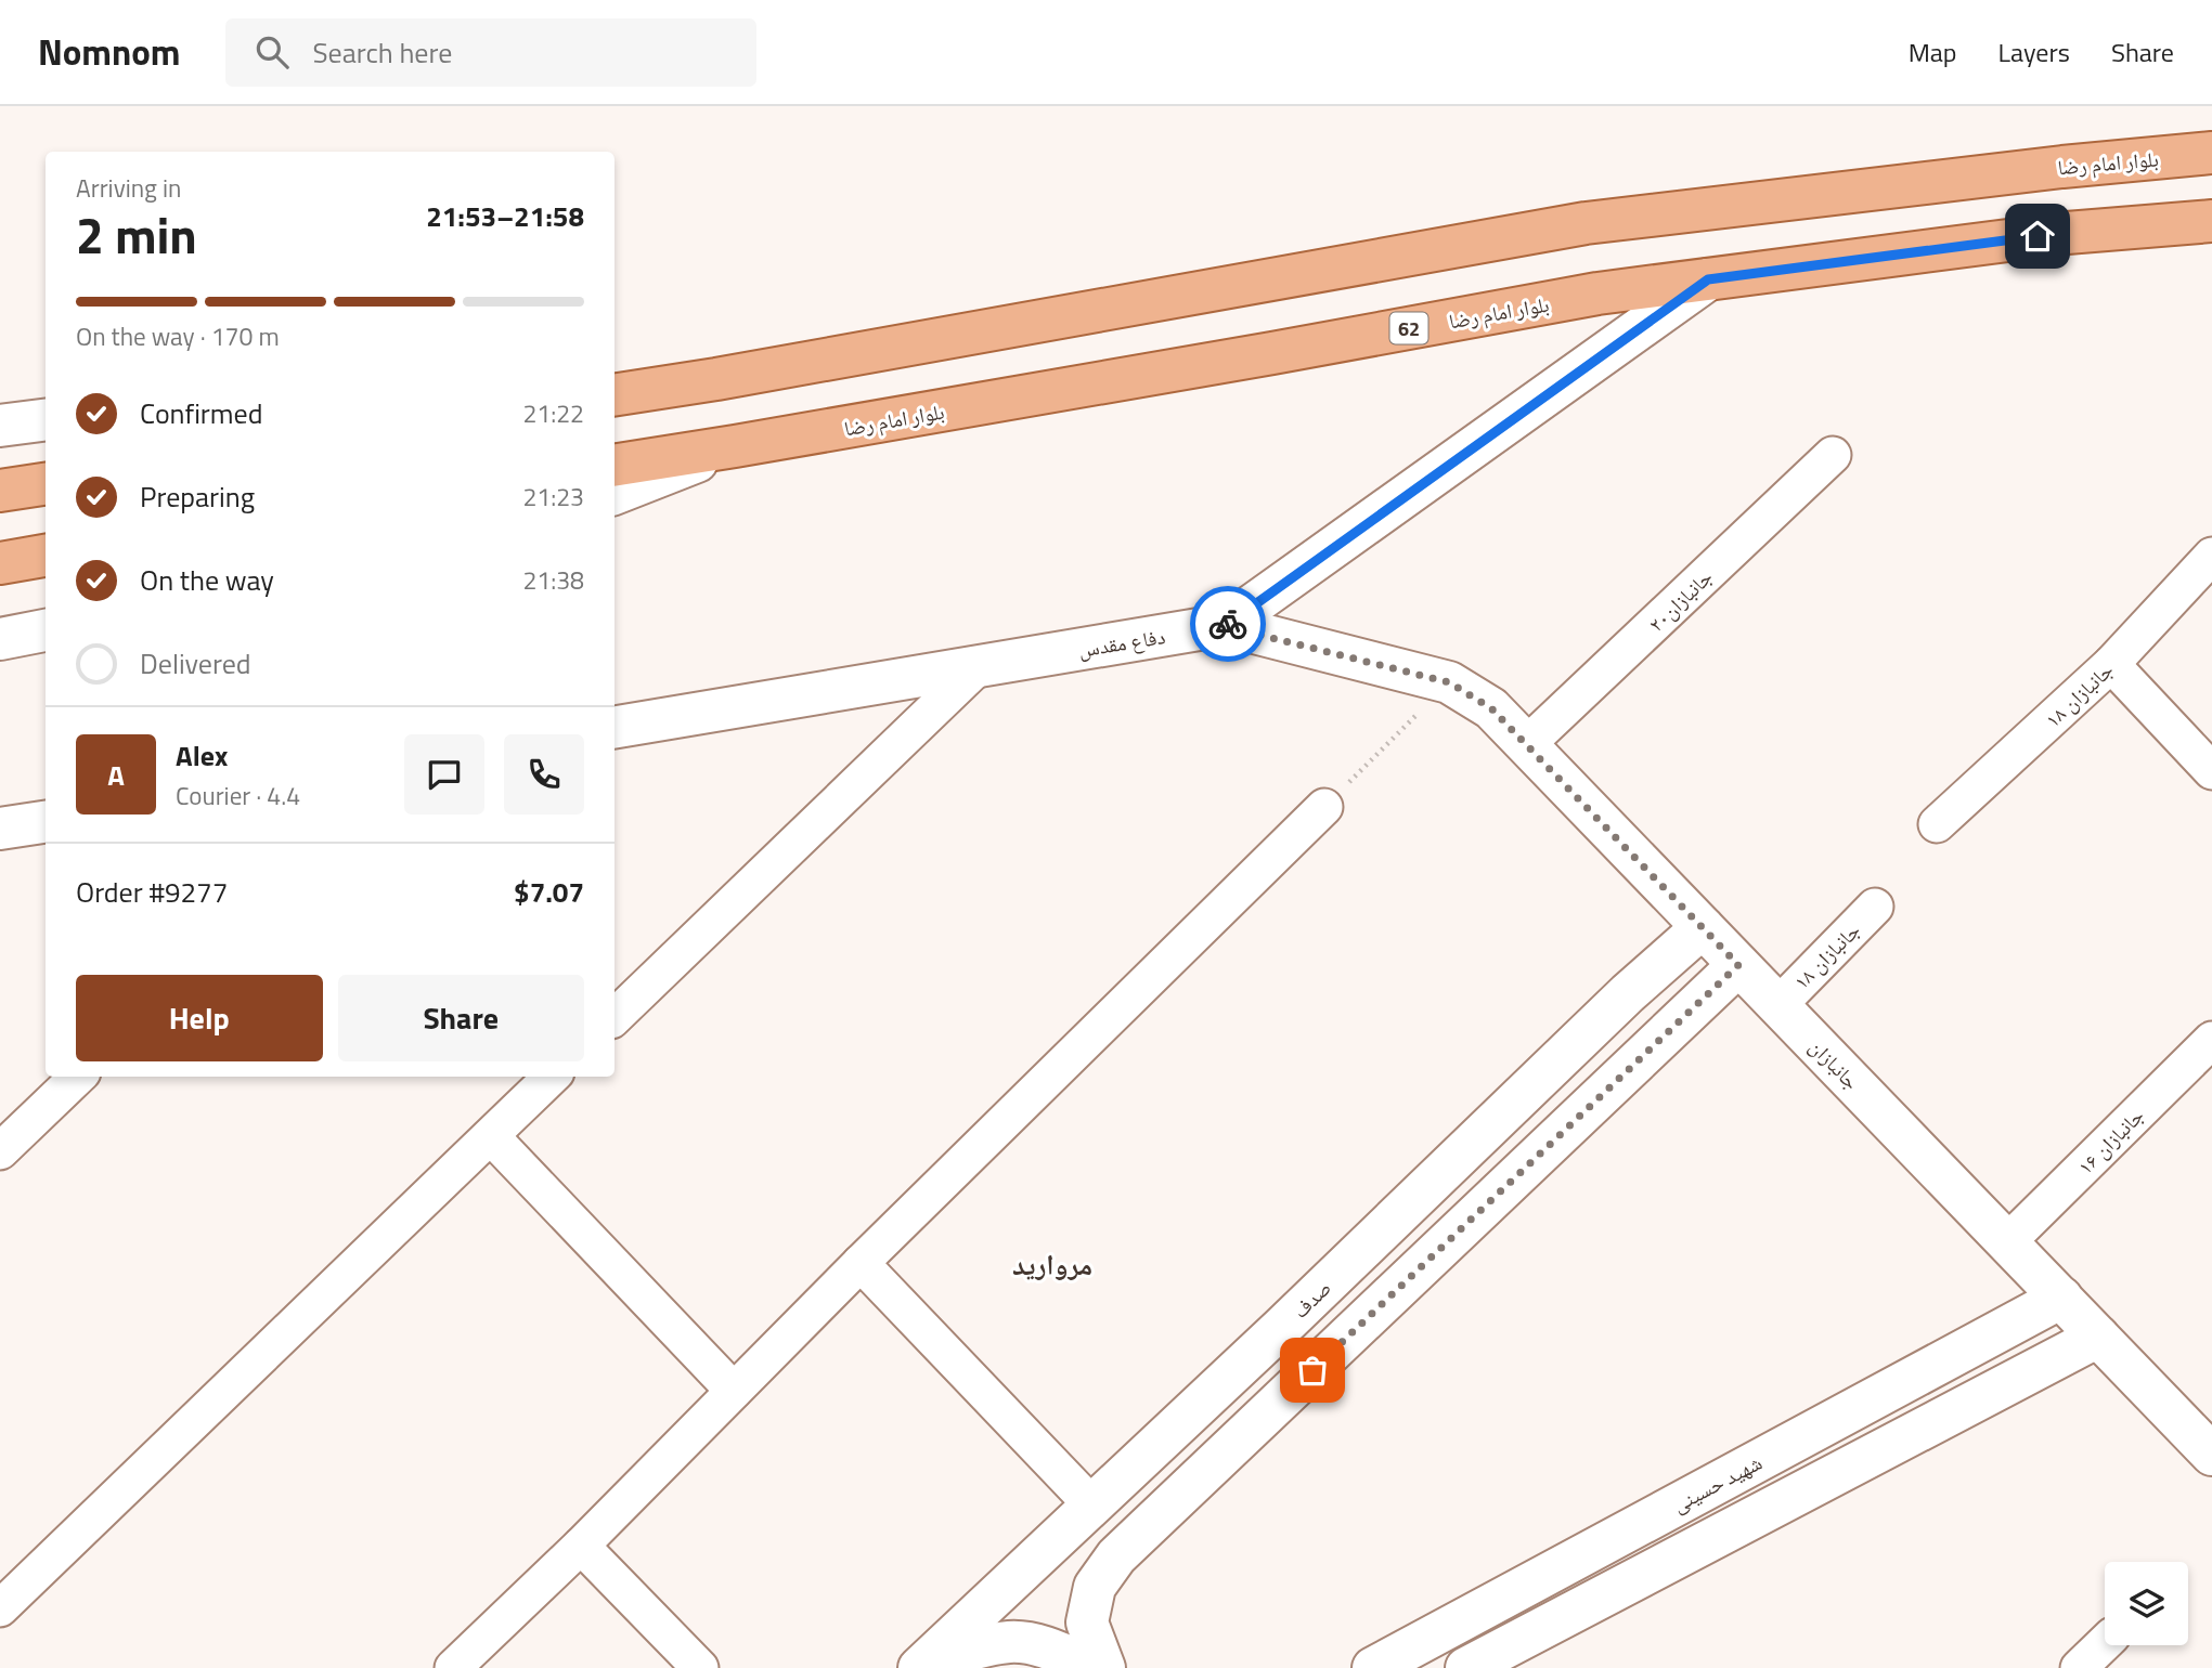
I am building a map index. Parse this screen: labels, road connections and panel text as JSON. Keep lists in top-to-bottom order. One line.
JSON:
{"streets":{"main road":["بلوار امام رضا","62"],"street":["جانبازان۲۰","دفاع مقدس","جانبازان ۱۸","۱۸ جانبازان","جانبازان","جانبازان ۱۶","صدف","شهید حسینی"]},"crossings":[["بلوار امام رضا","دفاع مقدس"],["جانبازان۲۰","جانبازان"],["دفاع مقدس","جانبازان"],["۱۸ جانبازان","جانبازان"],["جانبازان","جانبازان ۱۶"],["جانبازان","صدف"],["جانبازان","شهید حسینی"]],"districts":["مروارید"],"page":{"header":"Nomnom","search":"Search here","nav":["Map","Layers","Share"],"heading":["2 min","Arriving in","21:53–21:58"],"panel":["Alex","Courier · 4.4","Order #9277","$7.07"],"bar":"On the way · 170 m","list":[["Confirmed","21:22"],["Preparing","21:23"],["On the way","21:38"],"Delivered"],"round":"A","buttons":["Help","Share"]}}
